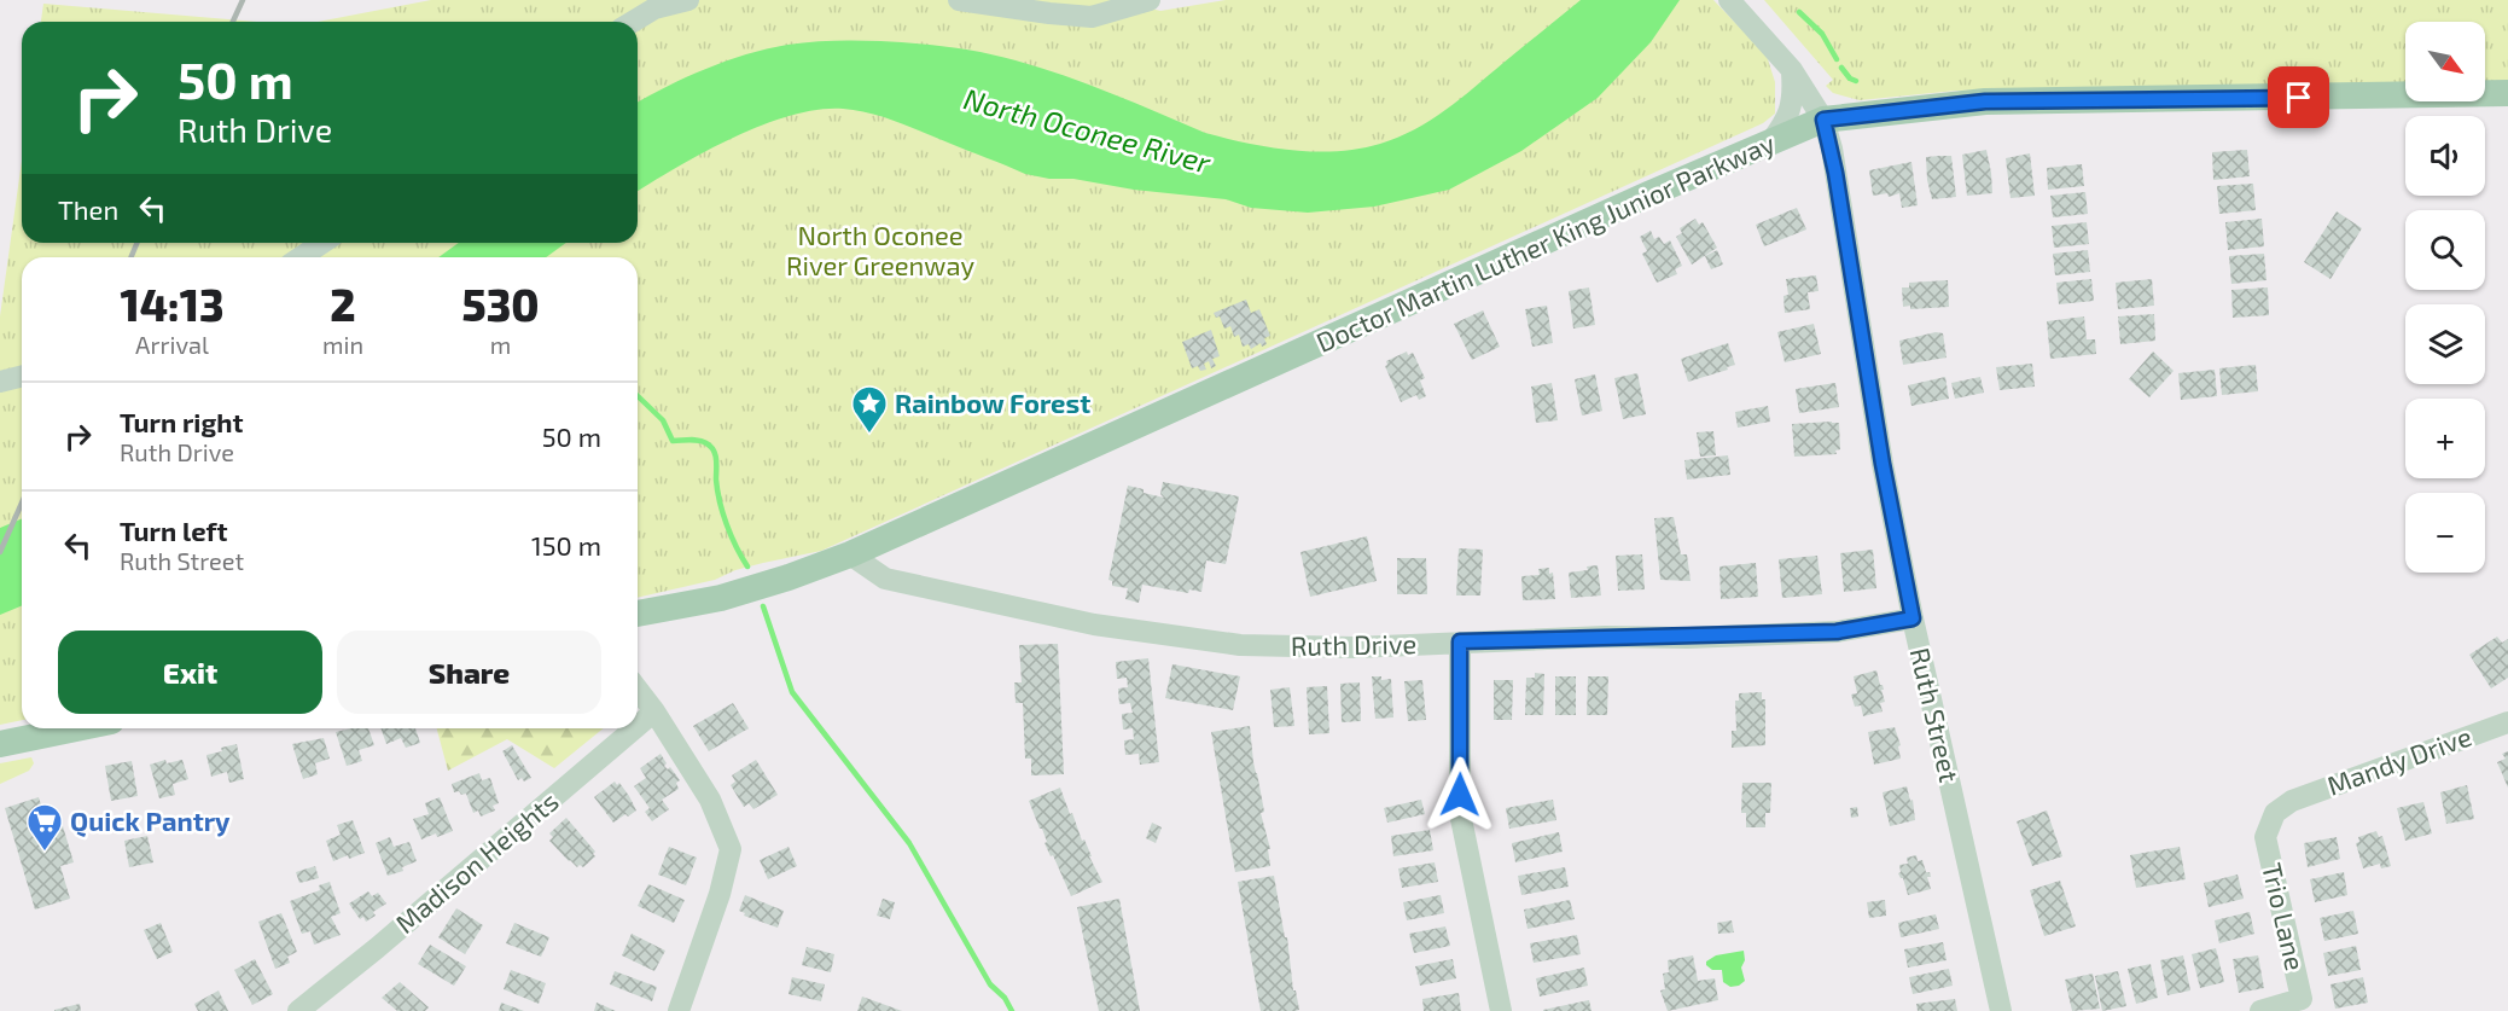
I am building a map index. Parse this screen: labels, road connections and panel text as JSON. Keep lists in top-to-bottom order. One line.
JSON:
{"streets":{"main road":["Doctor Martin Luther King Junior Parkway"],"street":["Ruth Drive","Ruth Street","Mandy Drive","Madison Heights","Trio Lane"]},"crossings":[["Doctor Martin Luther King Junior Parkway","Ruth Drive"],["Doctor Martin Luther King Junior Parkway","Ruth Street"],["Ruth Drive","Ruth Street"],["Mandy Drive","Trio Lane"]],"water":["North Oconee River"],"parks":["North Oconee River Greenway"],"places":{"place":["Rainbow Forest"],"supermarket":["Quick Pantry"]},"north":"bottom right","page":{"map_buttons":["+","−"],"turn":["50 m","Ruth Drive"],"then":"Then","eta":["14:13","Arrival","2","min","530","m"],"list":[{"name":"Turn right","note":"Ruth Drive","value":"50 m"},{"name":"Turn left","note":"Ruth Street","value":"150 m"}],"buttons":["Exit","Share"]}}
